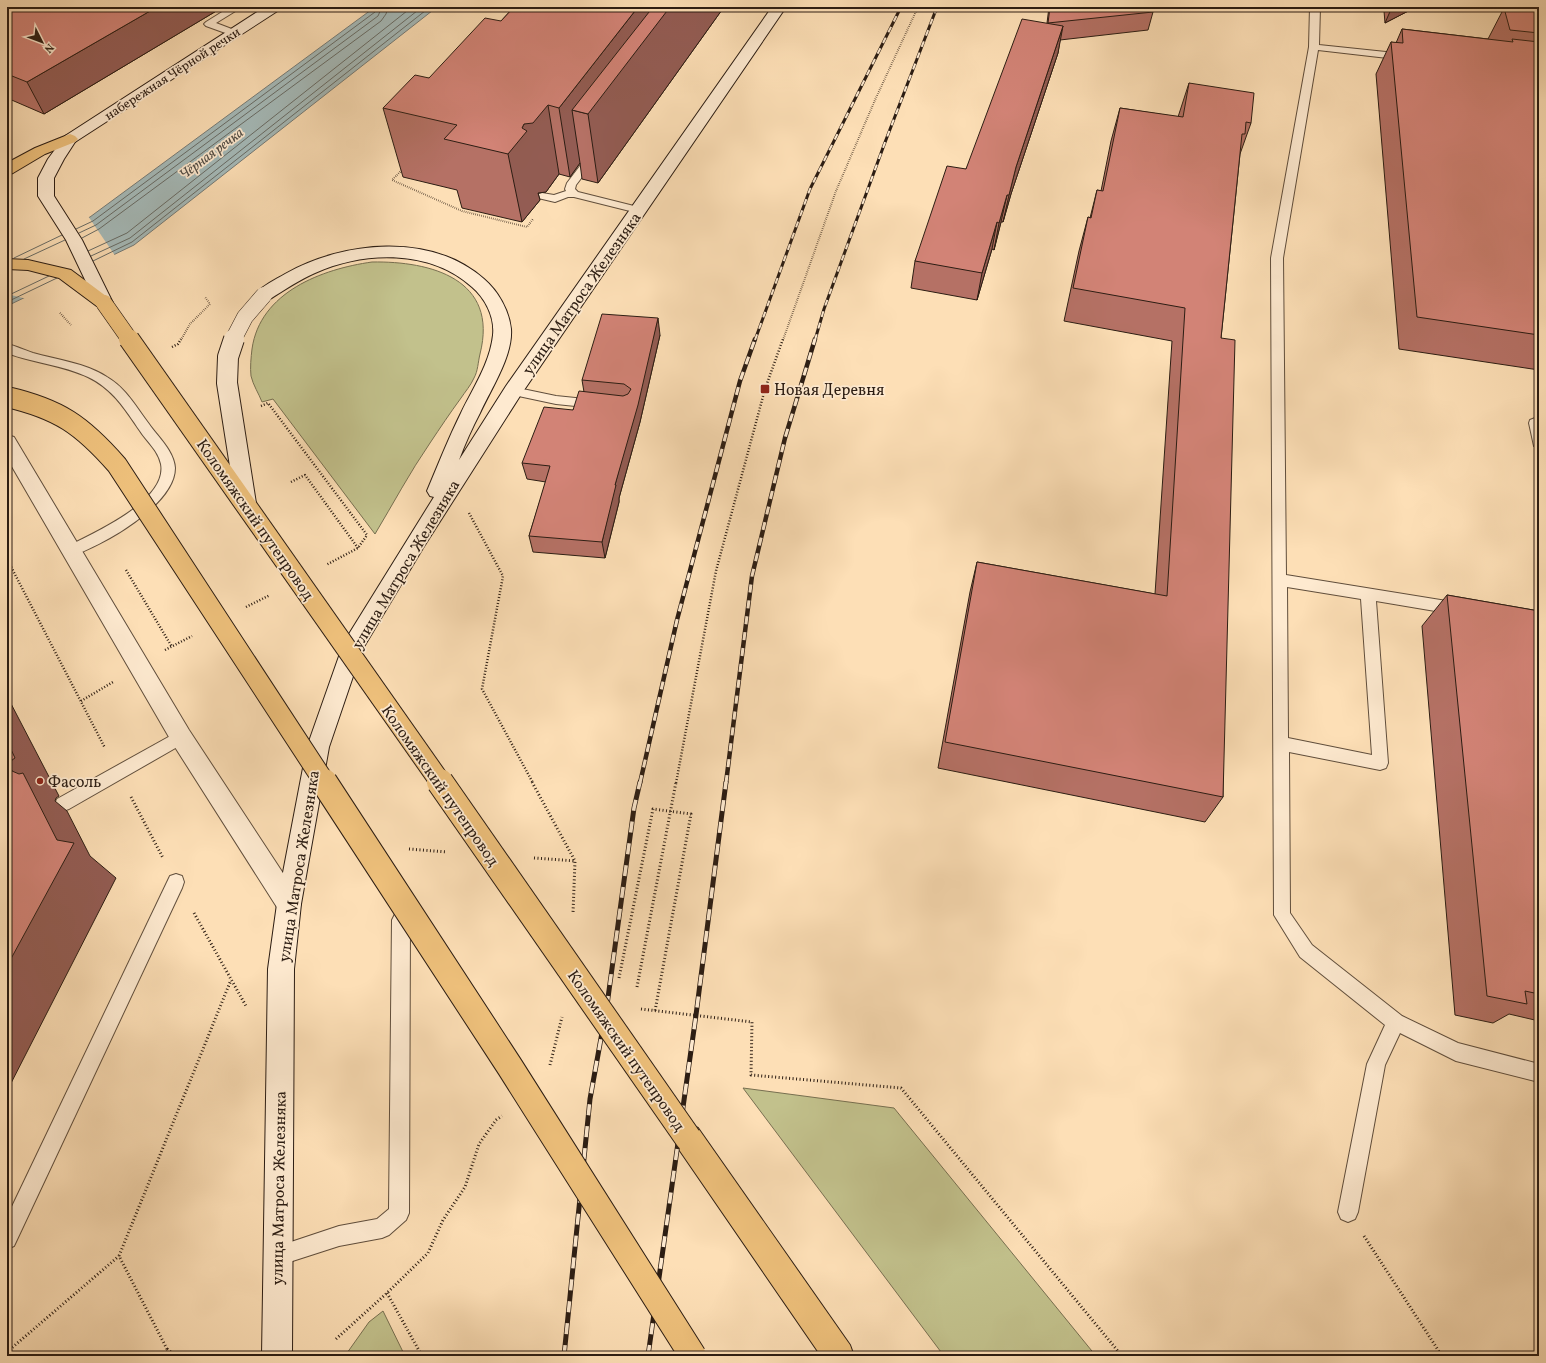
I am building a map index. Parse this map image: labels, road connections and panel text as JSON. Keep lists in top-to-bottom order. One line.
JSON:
{"streets":{"main road":["Коломяжский путепровод"],"street":["набережная Чёрной речки","улица Матроса Железняка"]},"water":["Чёрная речка"],"places":{"transit":["Новая Деревня"],"other":["Фасоль"]},"north":"bottom right"}
